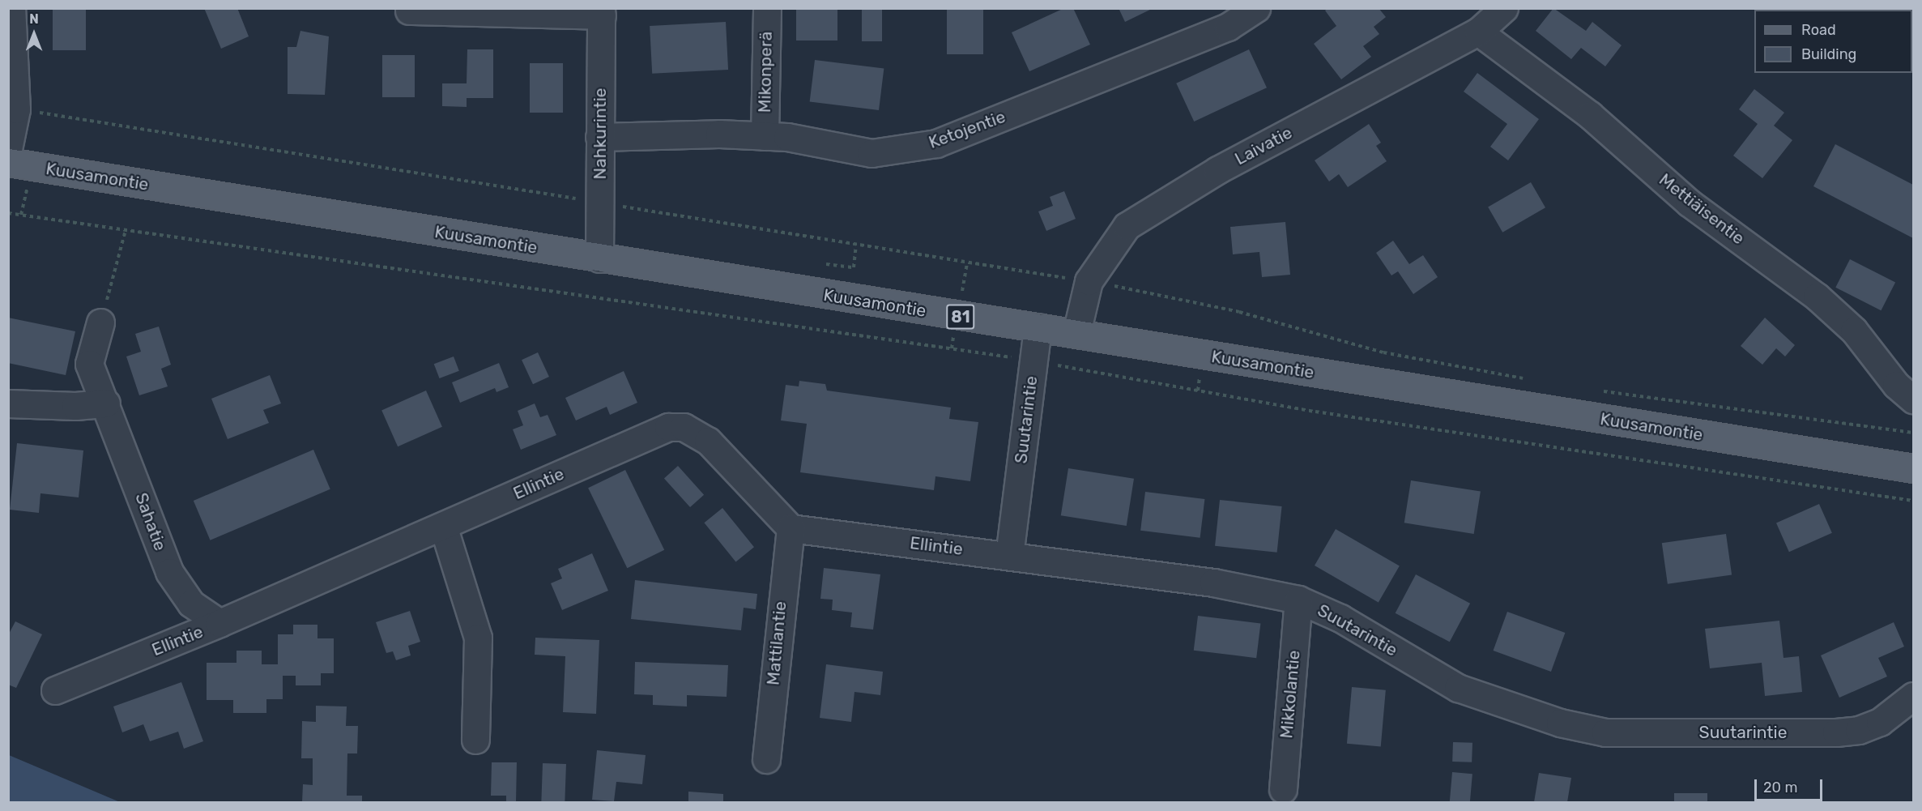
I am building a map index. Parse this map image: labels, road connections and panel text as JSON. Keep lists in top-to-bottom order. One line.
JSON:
{"streets":{"main road":["Kuusamontie","81"],"street":["Mikonperä","Ketojentie","Nahkurintie","Laivatie","Mettiäisentie","Suutarintie","Ellintie","Sahatie","Mattilantie","Mikkolantie"]},"crossings":[["Mikonperä","Ketojentie"],["Ketojentie","Nahkurintie"],["Nahkurintie","Kuusamontie"],["Laivatie","Kuusamontie"],["Laivatie","Mettiäisentie"],["Kuusamontie","Suutarintie"],["Suutarintie","Ellintie"],["Suutarintie","Mikkolantie"],["Ellintie","Sahatie"],["Ellintie","Mattilantie"]],"legend":["Road","Building"],"scale_bar":"20 m","north":"top"}
